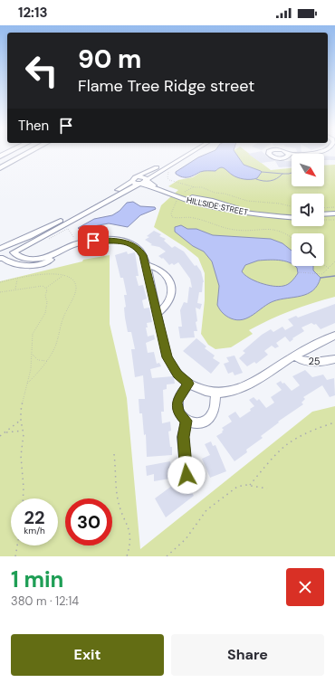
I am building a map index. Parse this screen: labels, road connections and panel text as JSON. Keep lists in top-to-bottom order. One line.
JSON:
{"streets":{"street":["HILLSIDE STREET","25"]},"north":"bottom right","page":{"status":"12:13","turn":["90 m","Flame Tree Ridge street"],"then":"Then","speed":"22 km/h","limit":"30","heading":["1 min","380 m · 12:14"],"buttons":["Exit","Share"]}}
